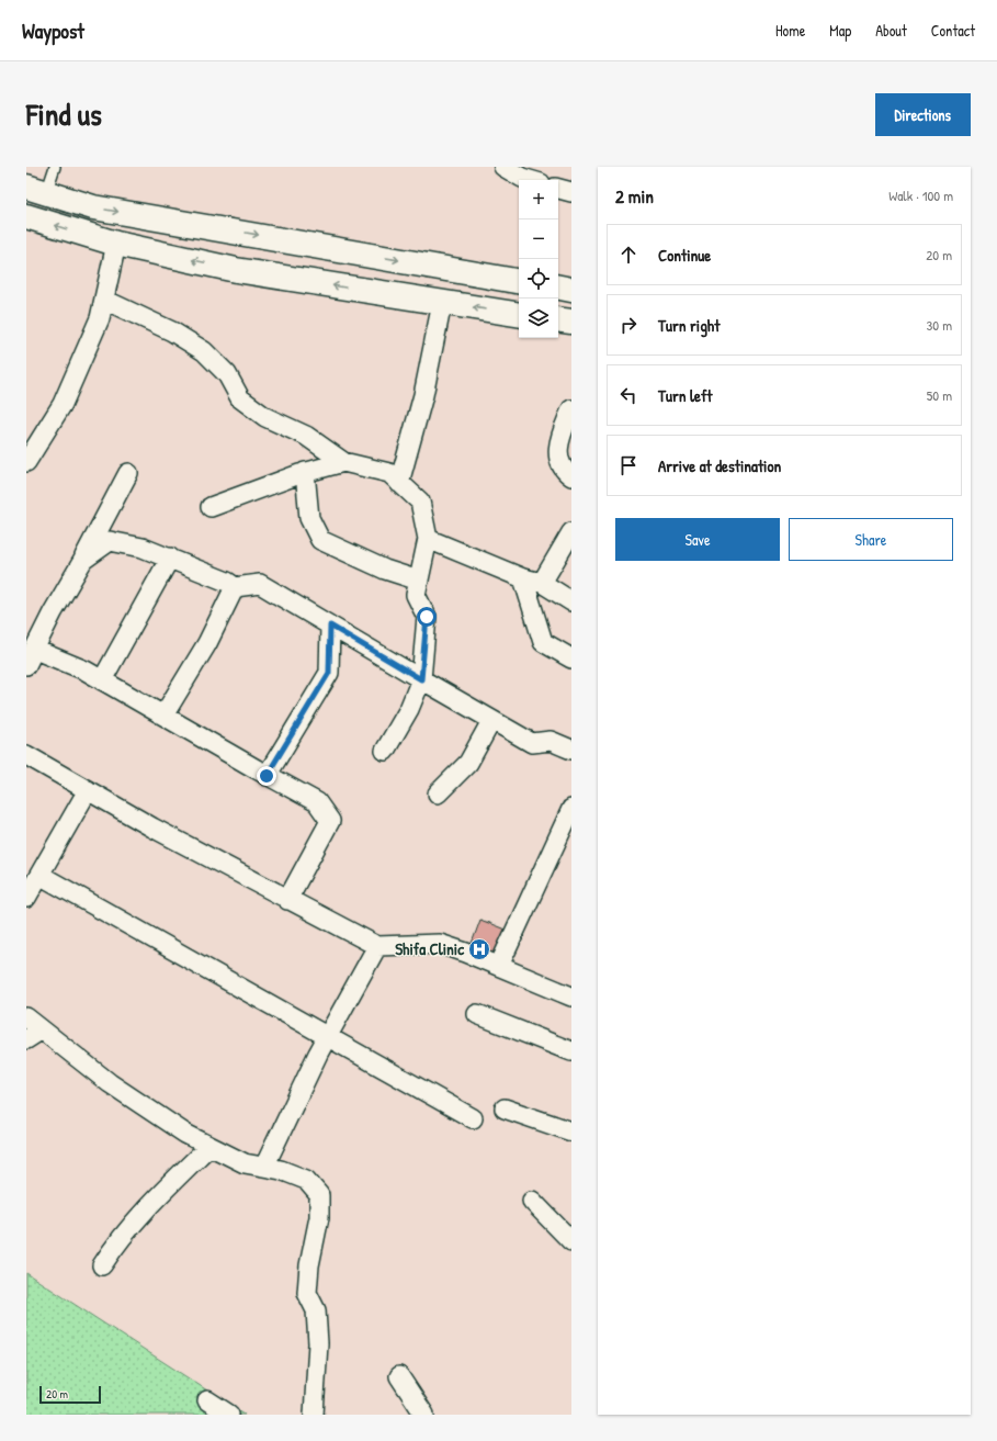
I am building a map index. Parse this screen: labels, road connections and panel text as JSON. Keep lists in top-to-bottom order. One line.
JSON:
{"places":{"hospital":["Shifa Clinic"]},"scale_bar":"20 m","page":{"header":"Waypost","nav":["Home","Map","About","Contact"],"title":"Find us","buttons":["Directions",["Save","Share"]],"heading":["2 min","Walk · 100 m"],"map_buttons":["+","−"],"list":[["Continue","20 m"],["Turn right","30 m"],["Turn left","50 m"],"Arrive at destination"],"scale":"20 m"}}
